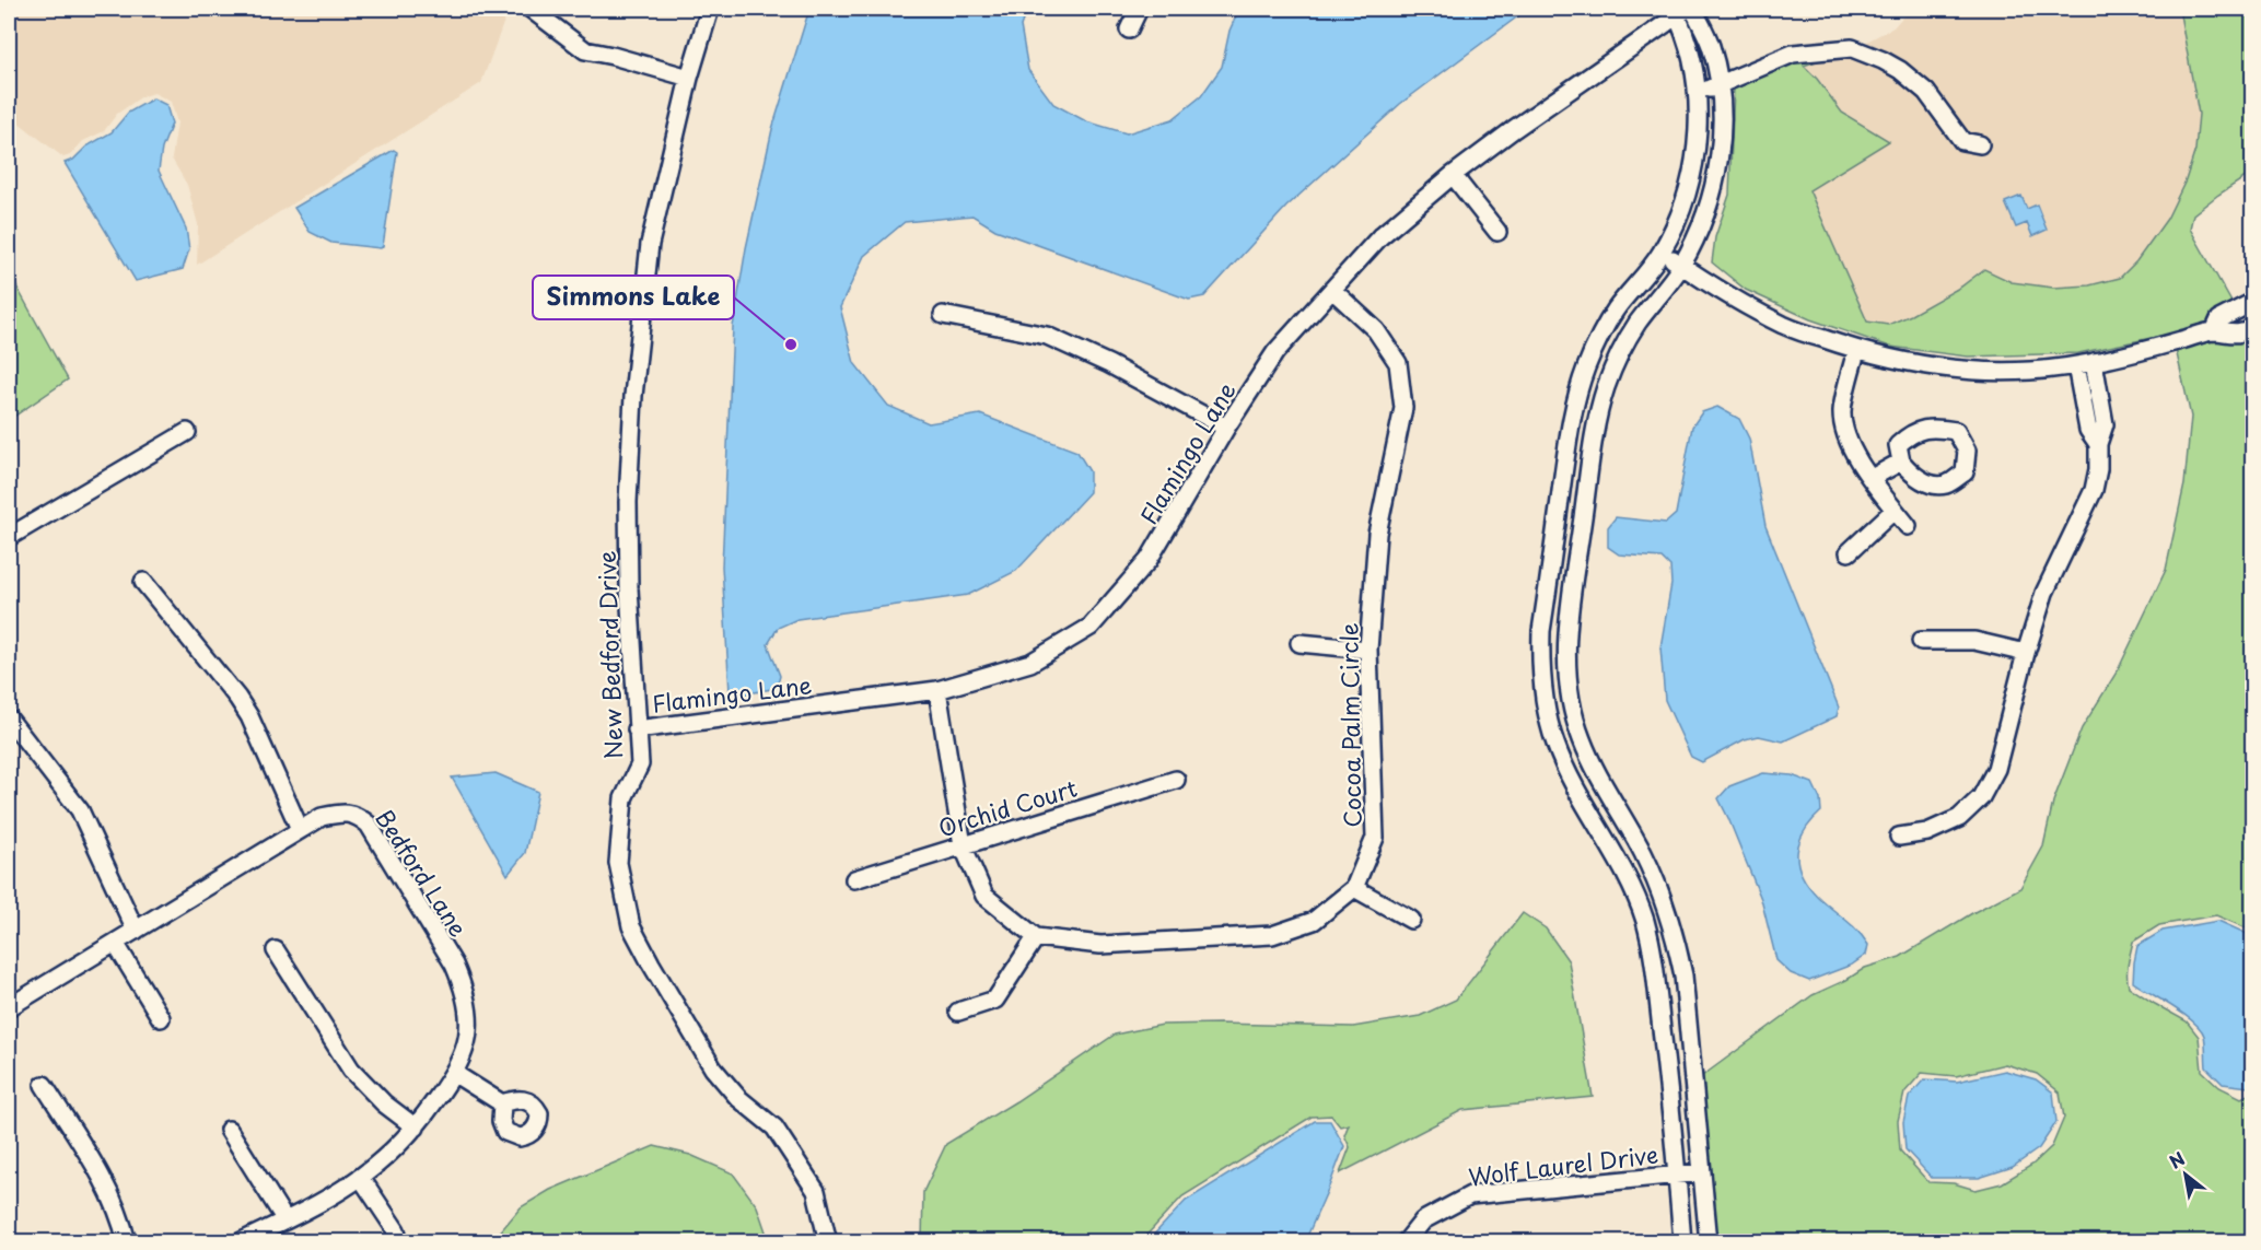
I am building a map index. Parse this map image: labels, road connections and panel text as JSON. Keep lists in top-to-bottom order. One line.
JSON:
{"streets":{"street":["Flamingo Lane","New Bedford Drive","Cocoa Palm Circle","Orchid Court","Bedford Lane","Wolf Laurel Drive"]},"crossings":[["Flamingo Lane","New Bedford Drive"],["Flamingo Lane","Cocoa Palm Circle"]],"places":["Simmons Lake"],"north":"top left"}
